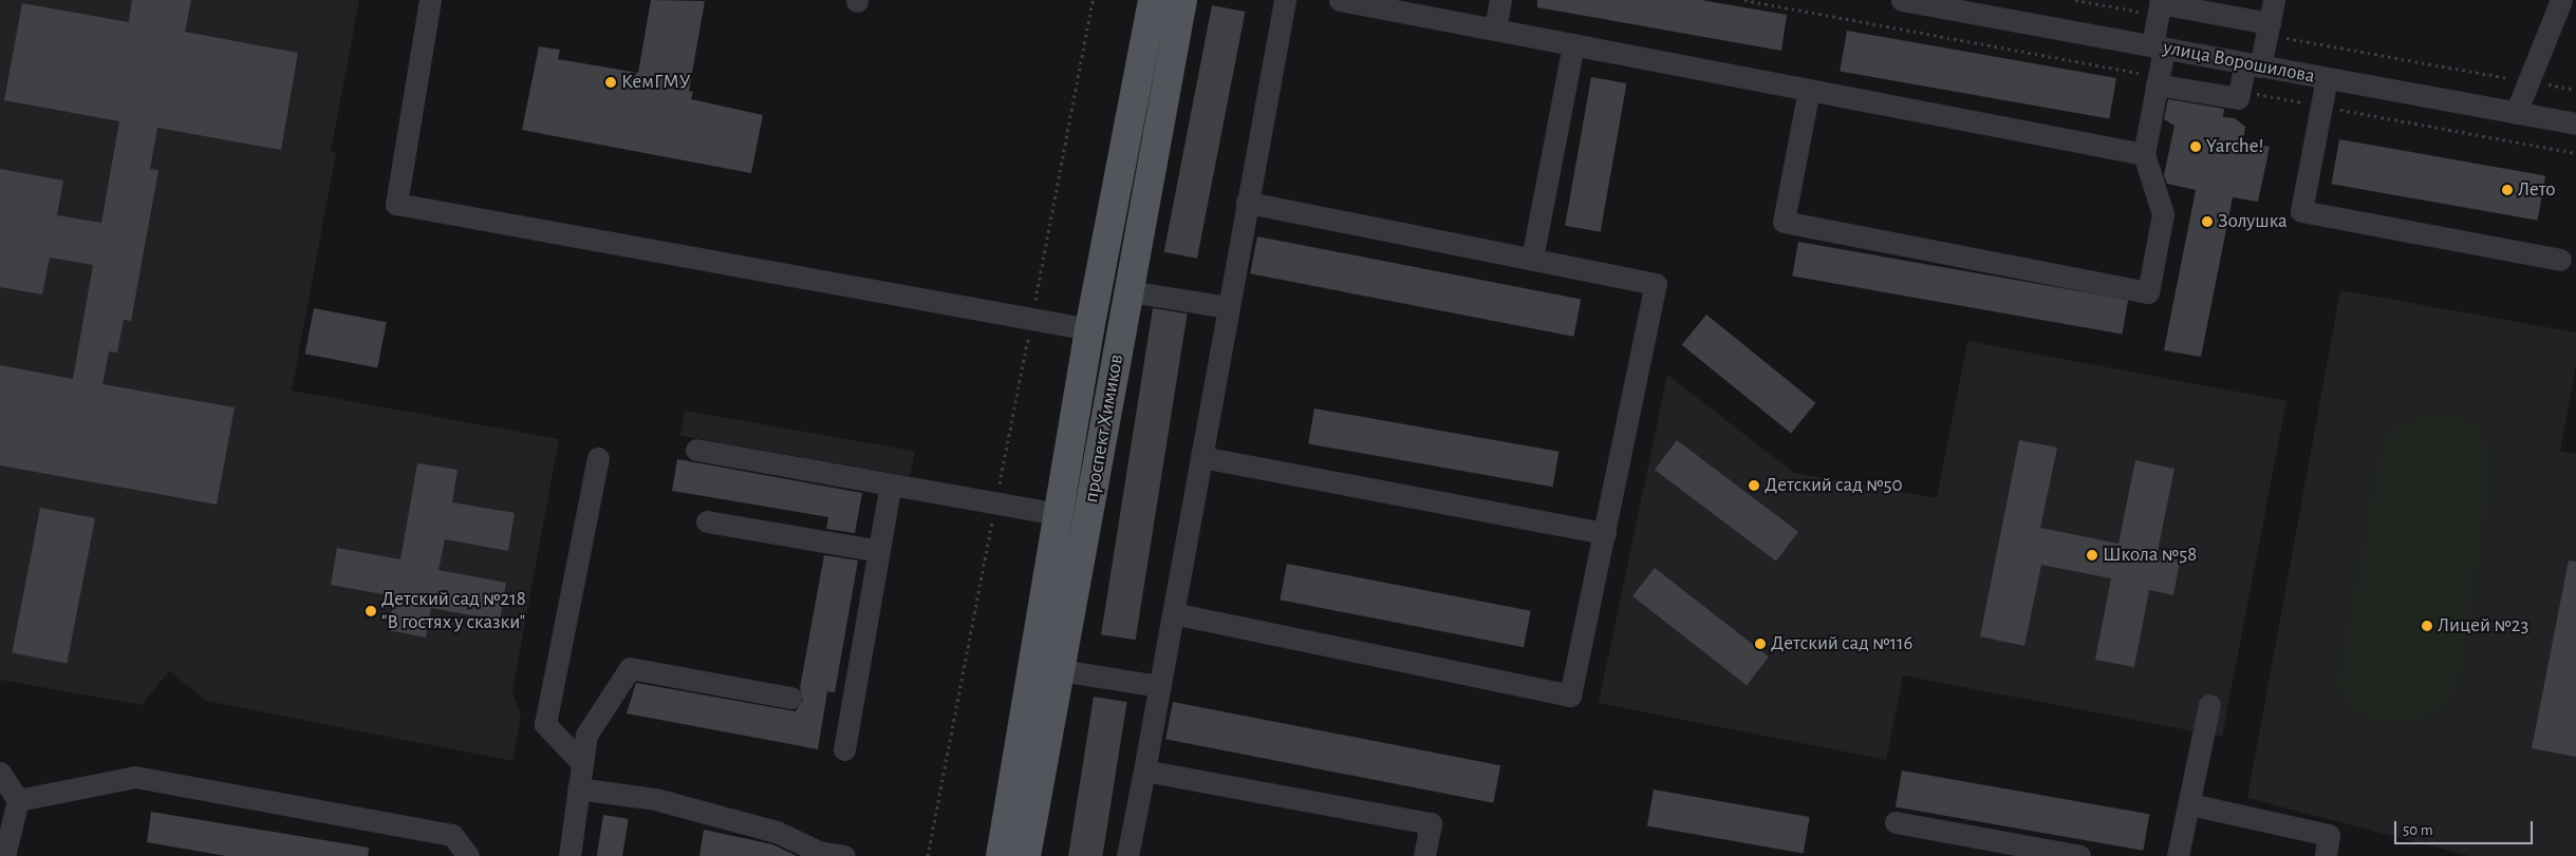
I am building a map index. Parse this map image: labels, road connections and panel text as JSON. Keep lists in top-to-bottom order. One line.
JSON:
{"streets":{"main road":["проспект Химиков"],"street":["улица Ворошилова"]},"places":["КемГМУ","Yarche!","Лето","Золушка","Детский сад №50","Школа №58","Детский сад №218 \"В гостях у сказки\"","Лицей №23","Детский сад №116"],"scale_bar":"50 m"}
